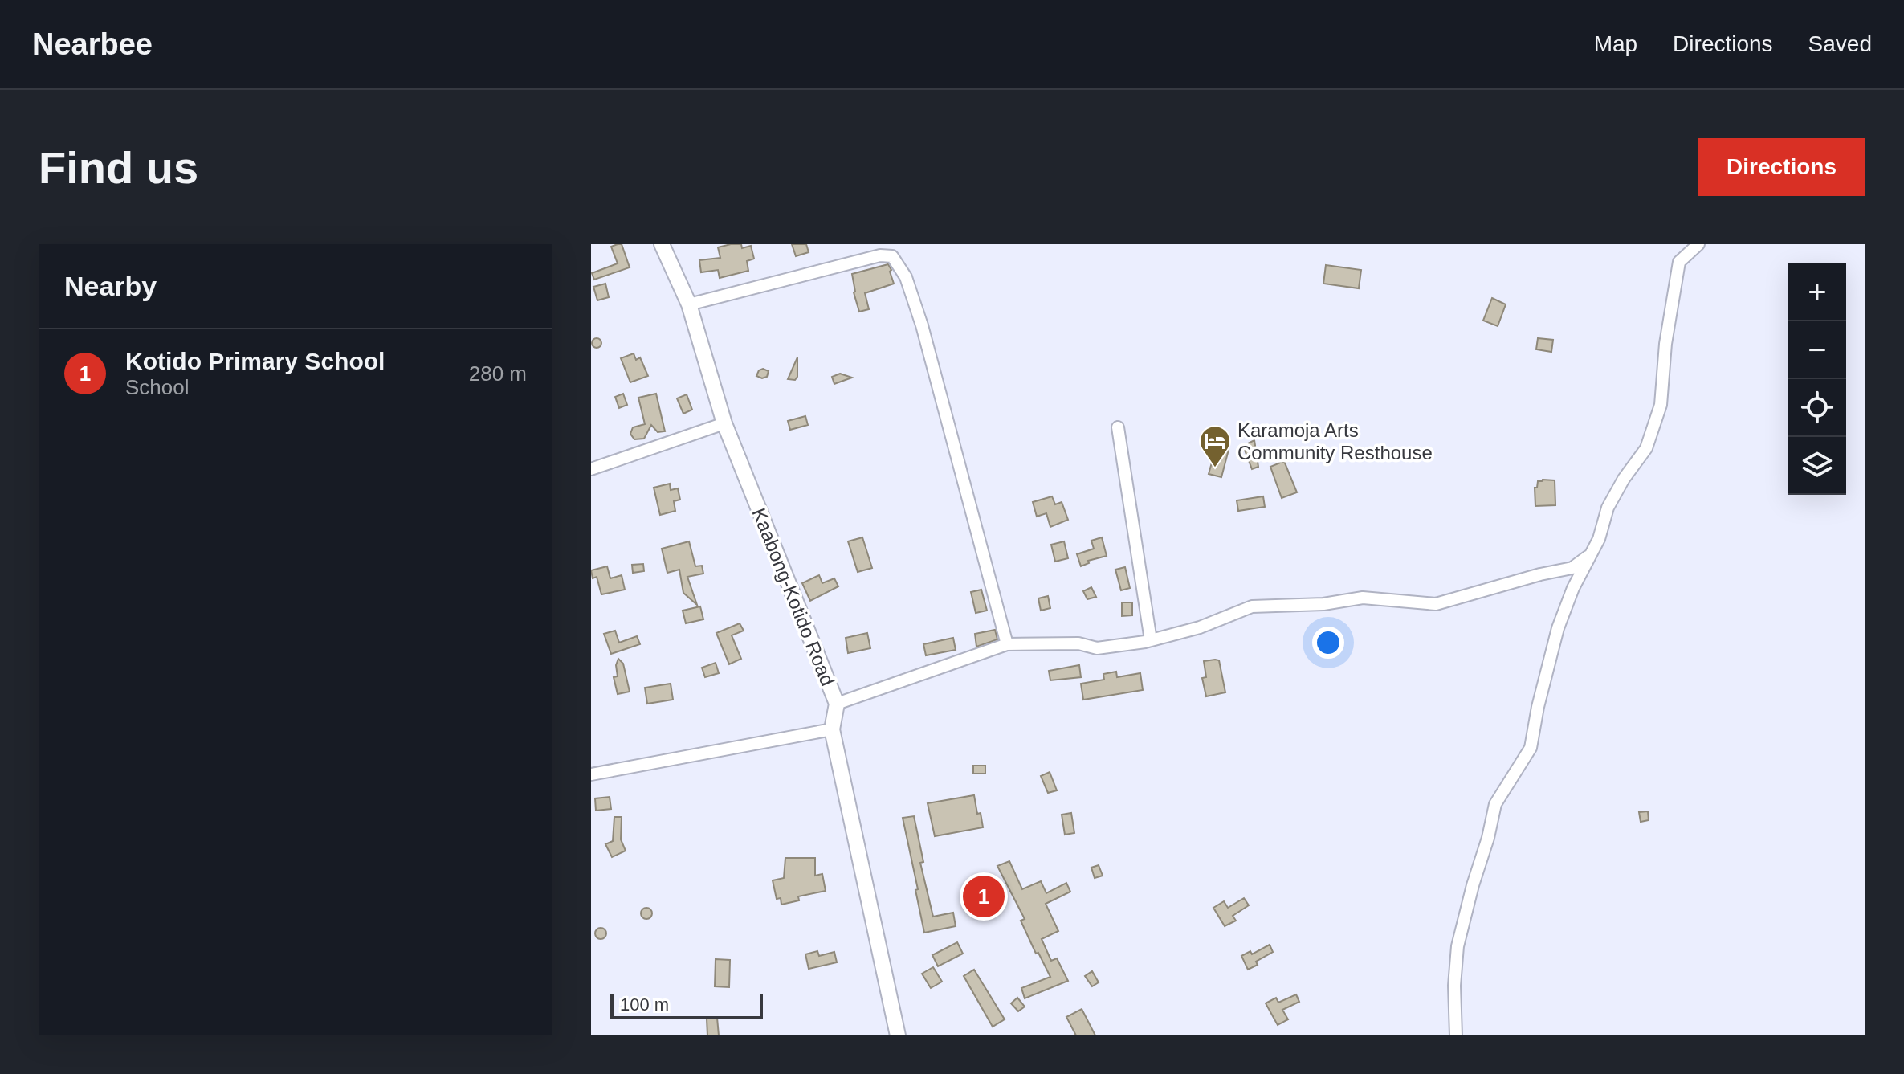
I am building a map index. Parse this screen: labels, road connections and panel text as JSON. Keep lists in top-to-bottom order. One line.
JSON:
{"streets":{"main road":["Kaabong-Kotido Road"]},"places":{"hotel":["Karamoja Arts Community Resthouse"]},"scale_bar":"100 m","page":{"header":"Nearbee","nav":["Map","Directions","Saved"],"buttons":"Directions","title":"Find us","heading":"Nearby","map_buttons":["+","−"],"list":[{"mark":"1","name":"Kotido Primary School","note":"School","value":"280 m"}],"pins":"1","scale":"100 m"}}
